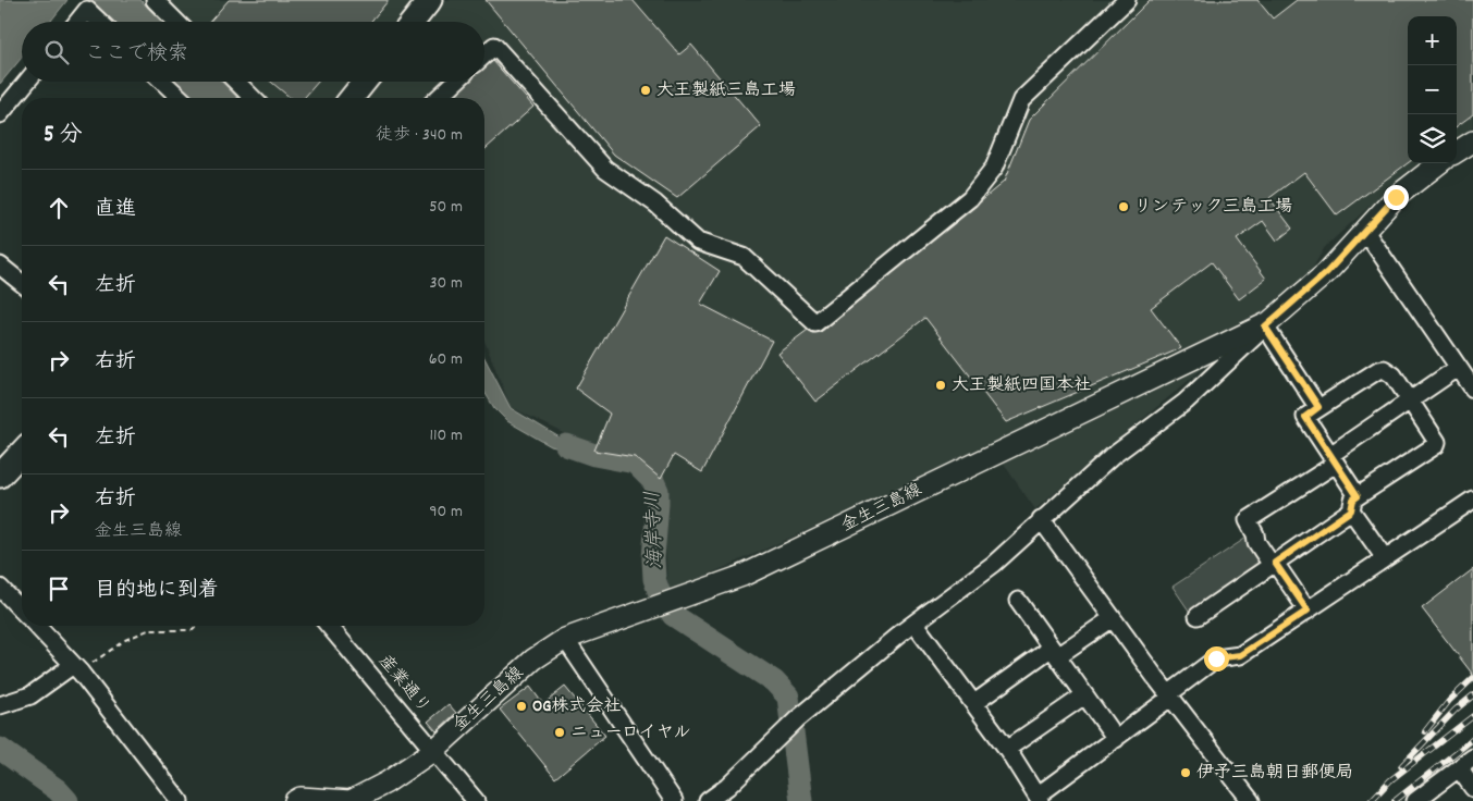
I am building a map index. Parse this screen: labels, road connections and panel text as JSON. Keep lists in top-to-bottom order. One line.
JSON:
{"streets":{"main road":["金生三島線"],"street":["産業通り"]},"crossings":[["金生三島線","産業通り"]],"water":["海岸寺川"],"places":["大王製紙三島工場","リンテック三島工場","大王製紙四国本社","OG株式会社","ニューロイヤル","伊予三島朝日郵便局"],"page":{"map_buttons":["+","−"],"search":"ここで検索","heading":["5 分","徒歩 · 340 m"],"list":[["直進","50 m"],["左折","30 m"],["右折","60 m"],["左折","110 m"],["右折","金生三島線","90 m"],"目的地に到着"]}}
